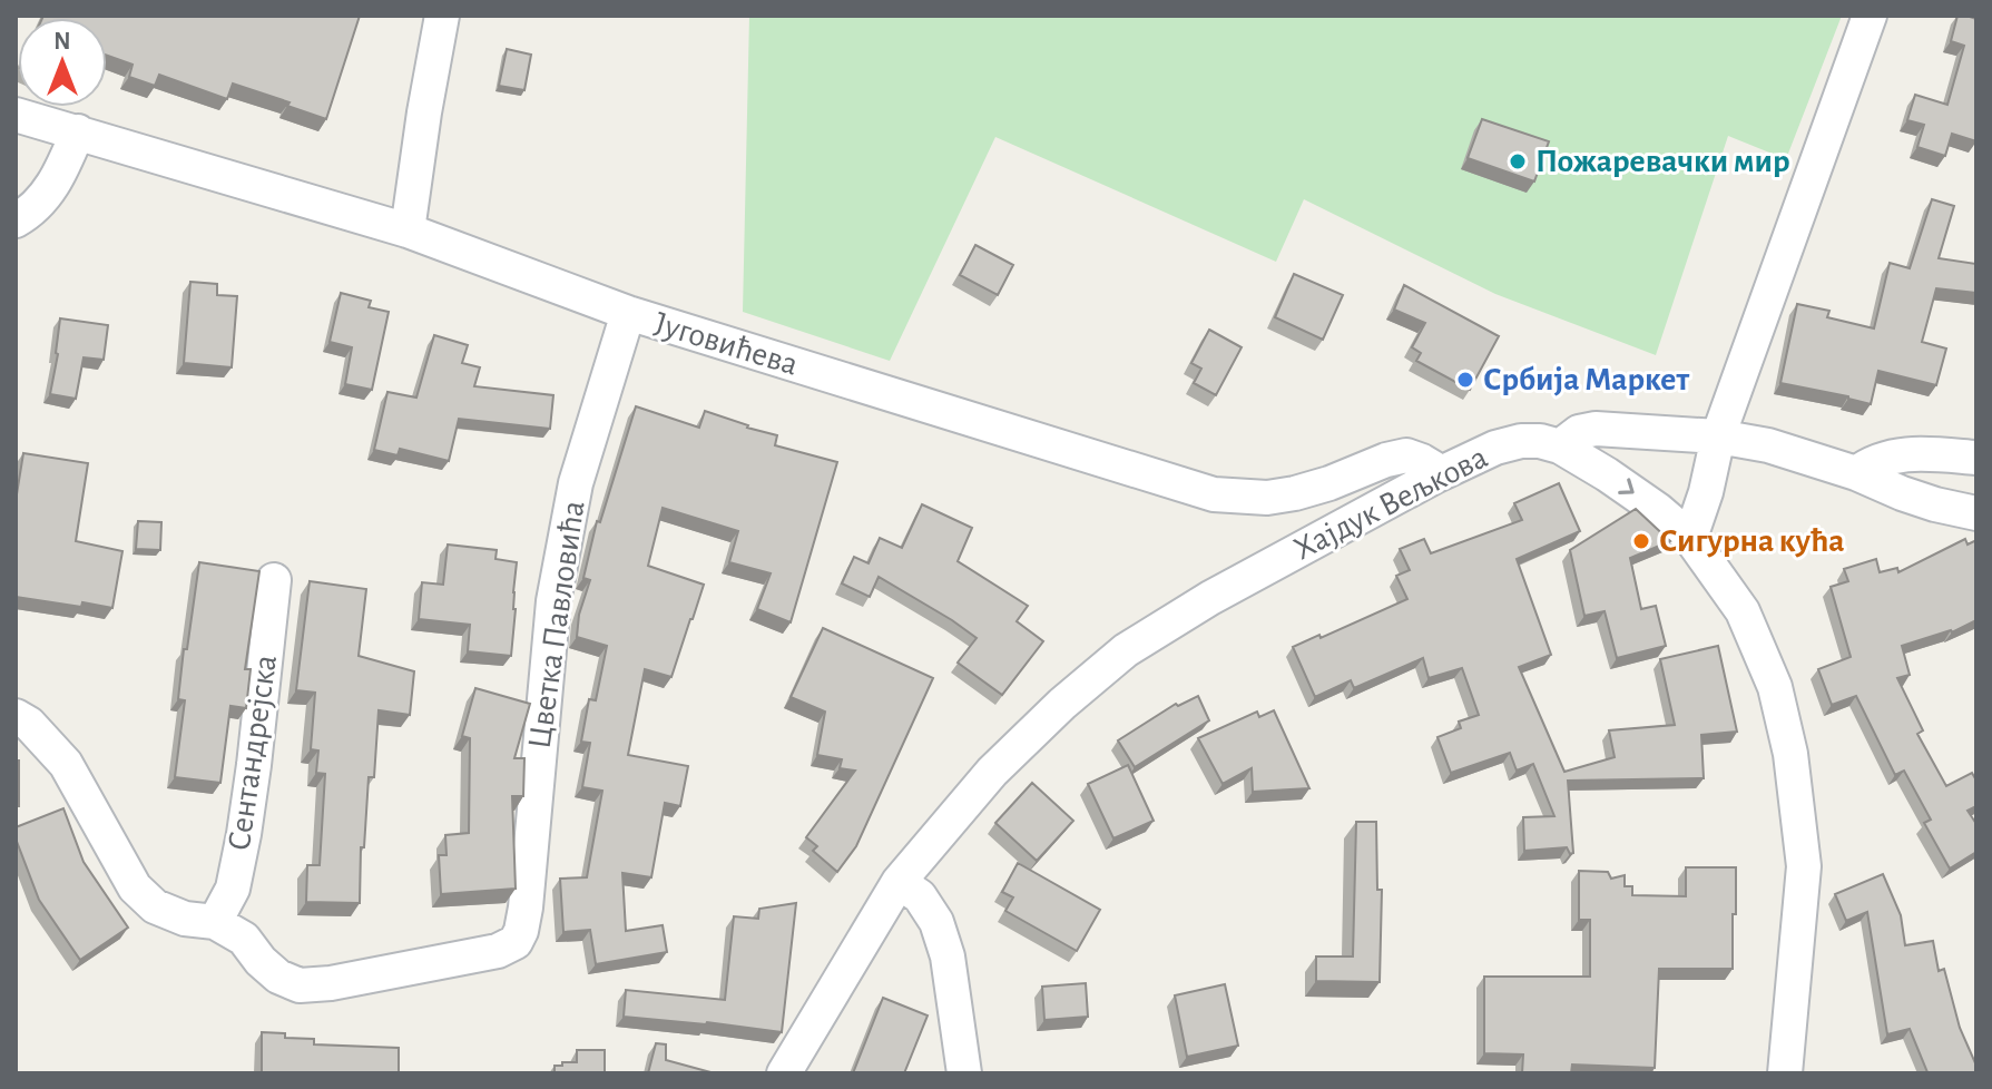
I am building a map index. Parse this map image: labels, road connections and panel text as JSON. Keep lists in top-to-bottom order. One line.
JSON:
{"streets":{"street":["Југовићева","Хајдук Вељкова","Цветка Павловића","Сентандрејска"]},"crossings":[["Југовићева","Хајдук Вељкова"],["Југовићева","Цветка Павловића"],["Цветка Павловића","Сентандрејска"]],"places":["Пожаревачки мир","Србија Маркет","Сигурна кућа"],"north":"top"}
